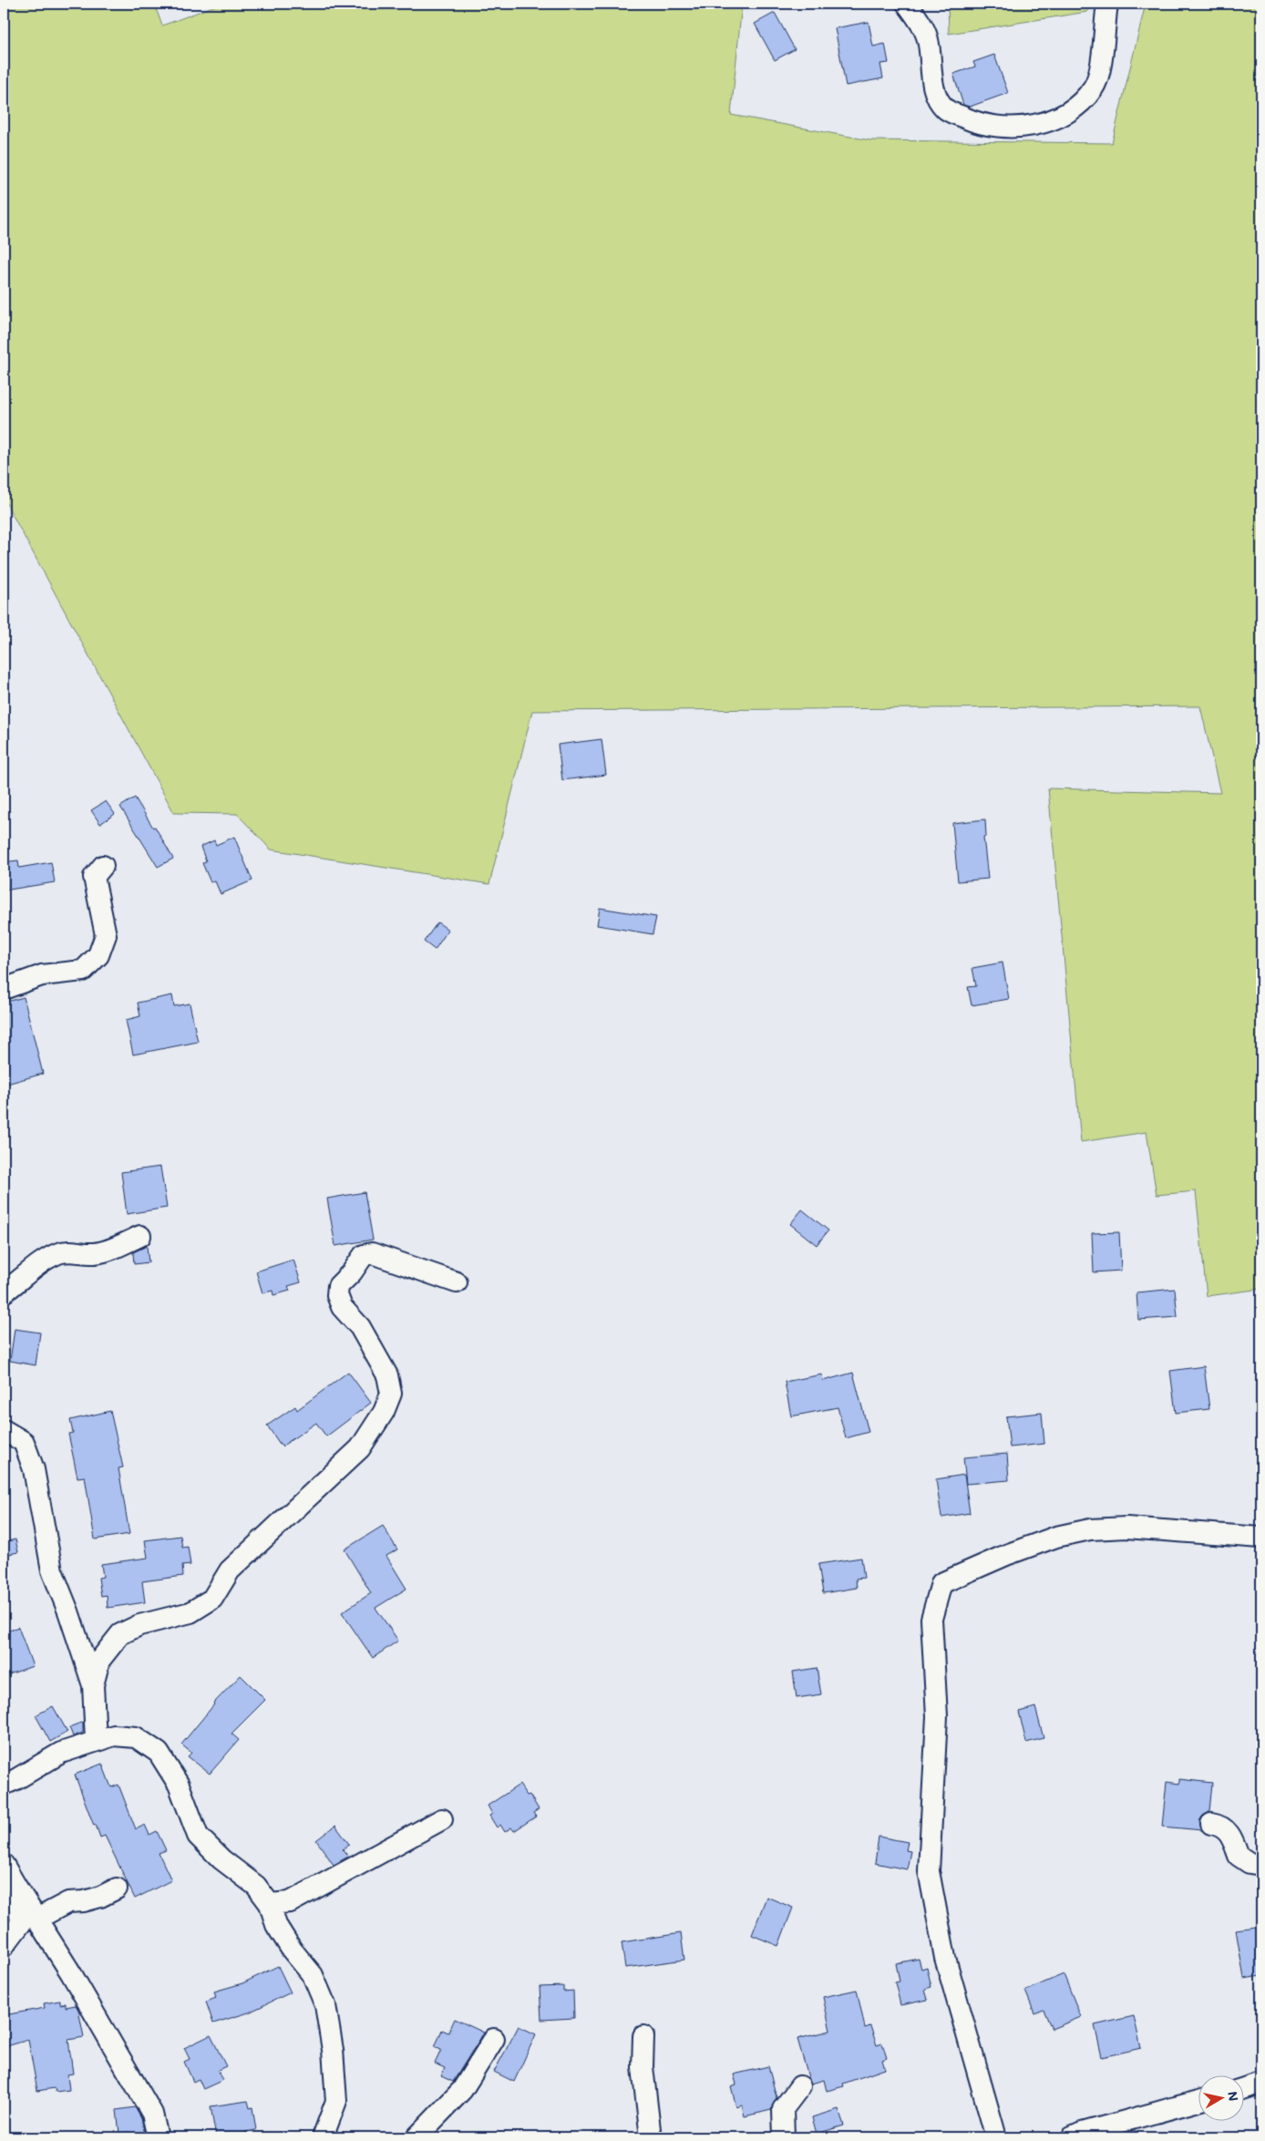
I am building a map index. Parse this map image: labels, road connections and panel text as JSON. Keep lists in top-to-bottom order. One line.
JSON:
{"north":"right"}
